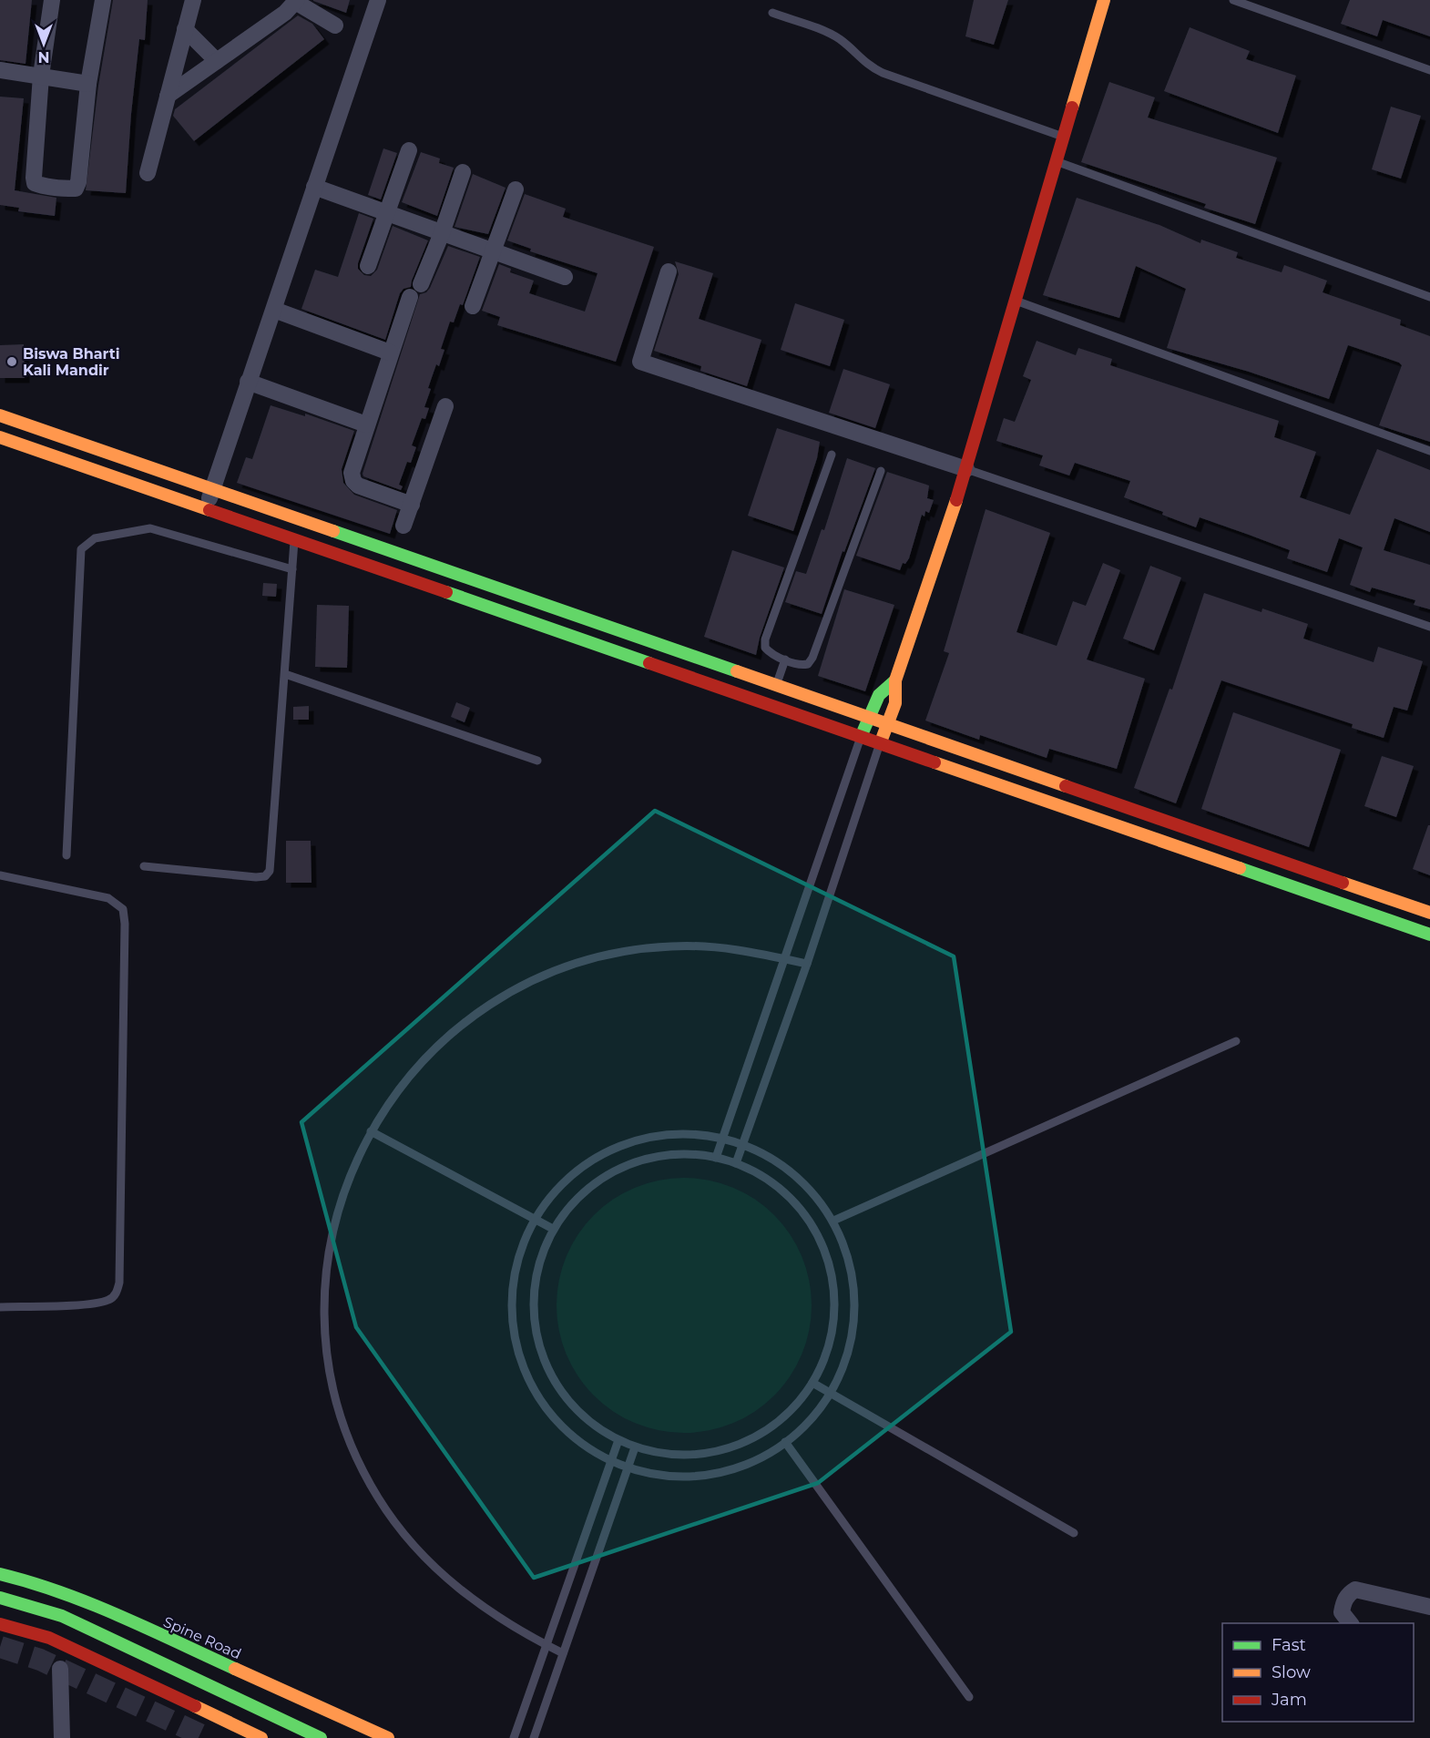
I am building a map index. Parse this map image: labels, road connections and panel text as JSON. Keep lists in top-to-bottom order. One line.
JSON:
{"streets":{"street":["Spine Road"]},"places":["Biswa Bharti Kali Mandir"],"legend":["Fast","Slow","Jam"],"north":"bottom"}
